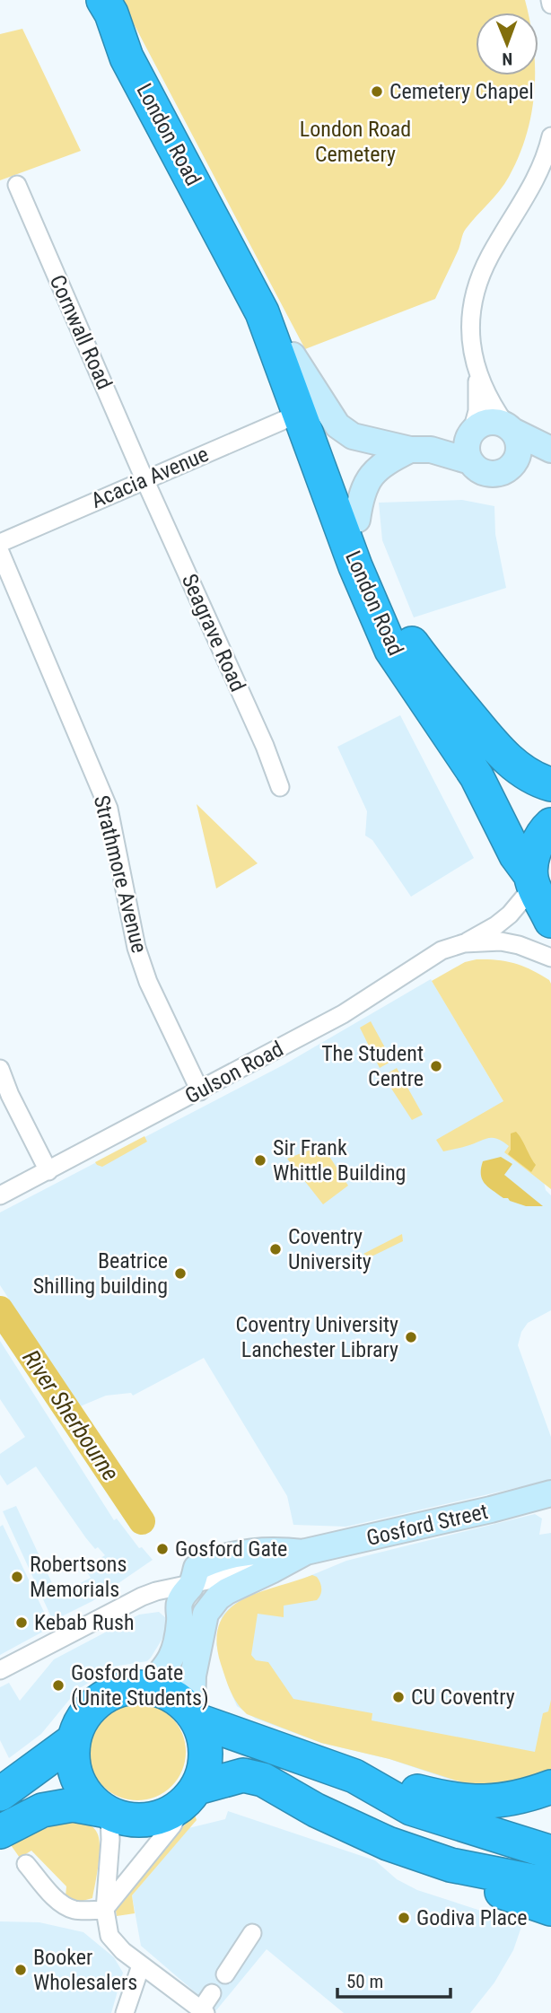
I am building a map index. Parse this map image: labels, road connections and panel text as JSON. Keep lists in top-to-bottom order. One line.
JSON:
{"streets":{"highway":["London Road"],"street":["Cornwall Road","Acacia Avenue","Seagrave Road","Strathmore Avenue","Gulson Road","Gosford Street"]},"crossings":[["London Road","Acacia Avenue"],["London Road","Gulson Road"],["Cornwall Road","Acacia Avenue"],["Cornwall Road","Seagrave Road"],["Acacia Avenue","Seagrave Road"],["Strathmore Avenue","Gulson Road"]],"water":["River Sherbourne"],"parks":["London Road Cemetery"],"places":["Cemetery Chapel","The Student Centre","Sir Frank Whittle Building","Coventry University","Beatrice Shilling building","Coventry University Lanchester Library","Gosford Gate","Robertsons Memorials","Kebab Rush","Gosford Gate (Unite Students)","CU Coventry","Godiva Place","Booker Wholesalers"],"scale_bar":"50 m","north":"bottom"}
